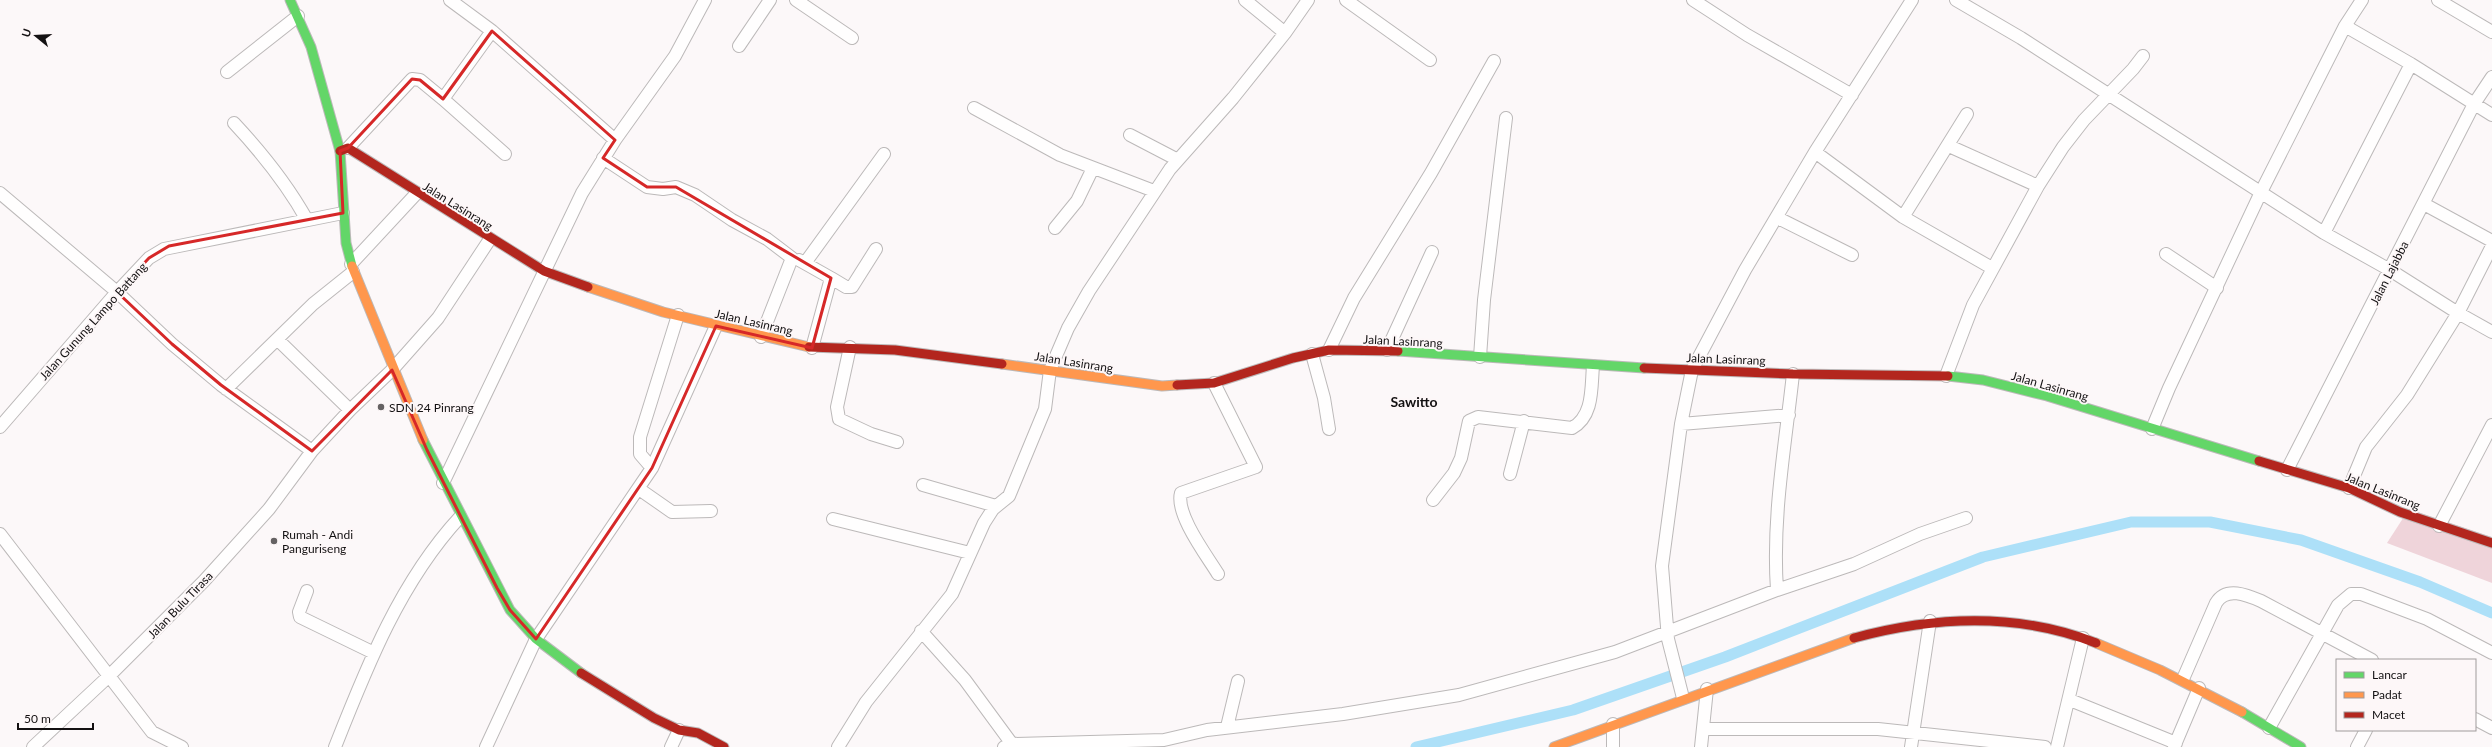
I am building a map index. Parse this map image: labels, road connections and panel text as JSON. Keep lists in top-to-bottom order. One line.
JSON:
{"streets":{"street":["Jalan Lasinrang","Jalan Lajabba","Jalan Gunung Lampo Battang","Jalan Bulu Tirasa"]},"crossings":[["Jalan Lasinrang","Jalan Lajabba"],["Jalan Lasinrang","Jalan Bulu Tirasa"]],"districts":["Sawitto"],"places":["SDN 24 Pinrang","Rumah - Andi Panguriseng"],"legend":["Lancar","Padat","Macet"],"scale_bar":"50 m","north":"left"}
